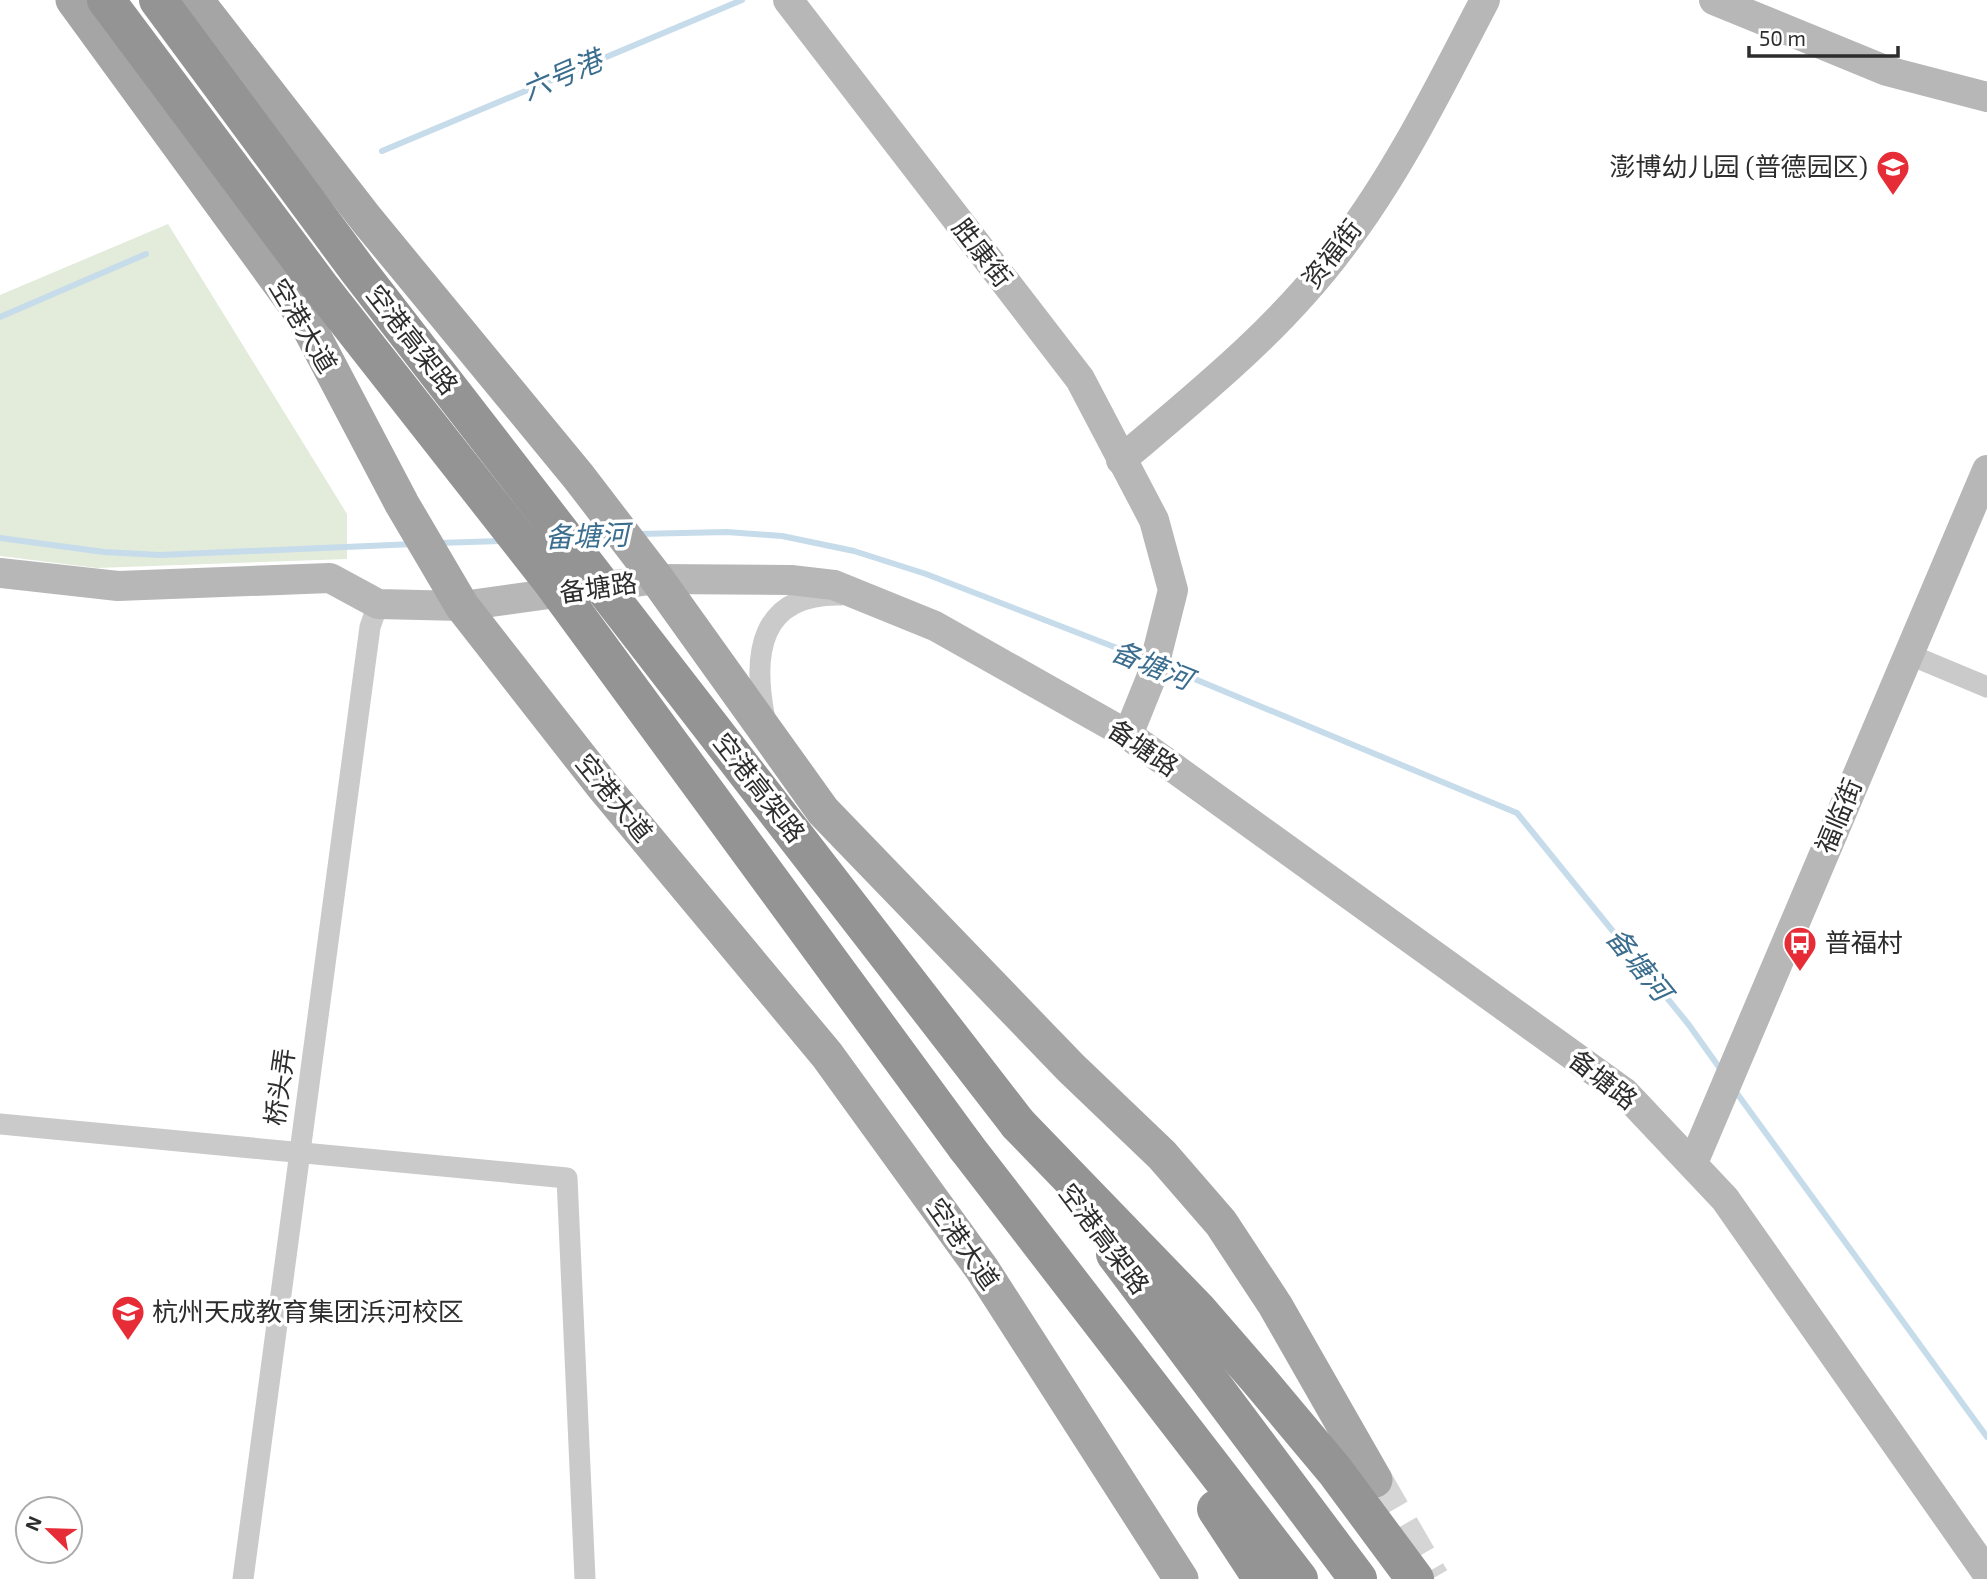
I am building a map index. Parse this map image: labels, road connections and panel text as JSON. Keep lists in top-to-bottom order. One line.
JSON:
{"streets":{"highway":["空港高架路"],"main road":["空港大道"],"street":["胜康街","资福街","备塘路","福临街","桥头弄"]},"crossings":[["胜康街","资福街"],["胜康街","备塘路"],["空港大道","备塘路"],["备塘路","福临街"],["备塘路","桥头弄"]],"water":["六号港","备塘河"],"places":{"school or university":["澎博幼儿园 (普德园区)","杭州天成教育集团浜河校区"],"bus stop":["普福村"]},"scale_bar":"50 m","north":"top left"}
